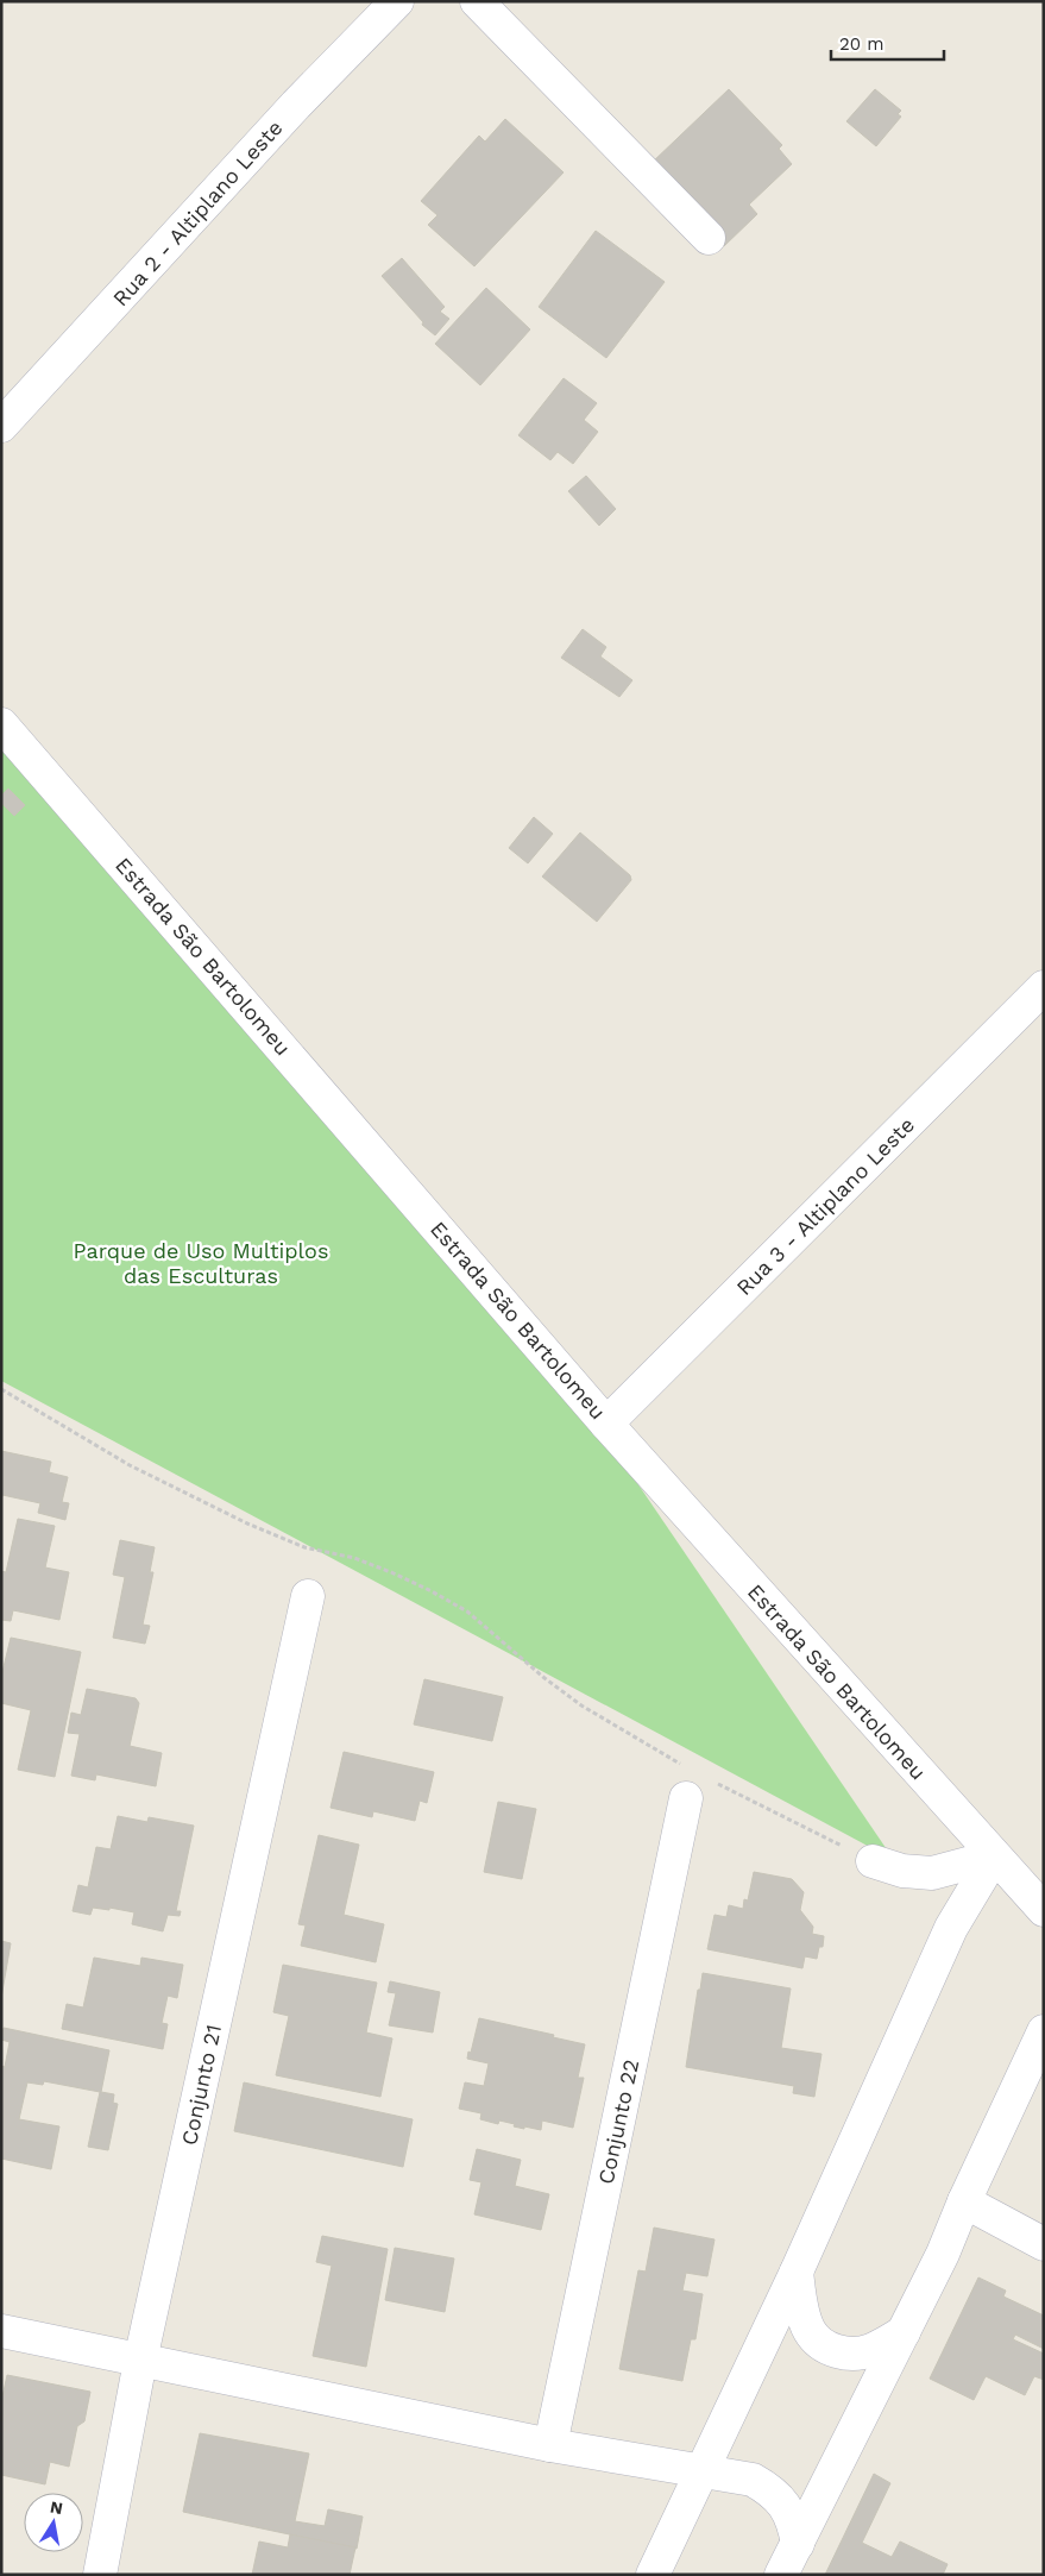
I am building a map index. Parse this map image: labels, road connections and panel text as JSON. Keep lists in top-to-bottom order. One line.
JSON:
{"streets":{"street":["Rua 2 - Altiplano Leste","Estrada São Bartolomeu","Rua 3 - Altiplano Leste","Conjunto 21","Conjunto 22"]},"crossings":[["Estrada São Bartolomeu","Rua 3 - Altiplano Leste"]],"parks":["Parque de Uso Multiplos das Esculturas"],"scale_bar":"20 m","north":"top"}
